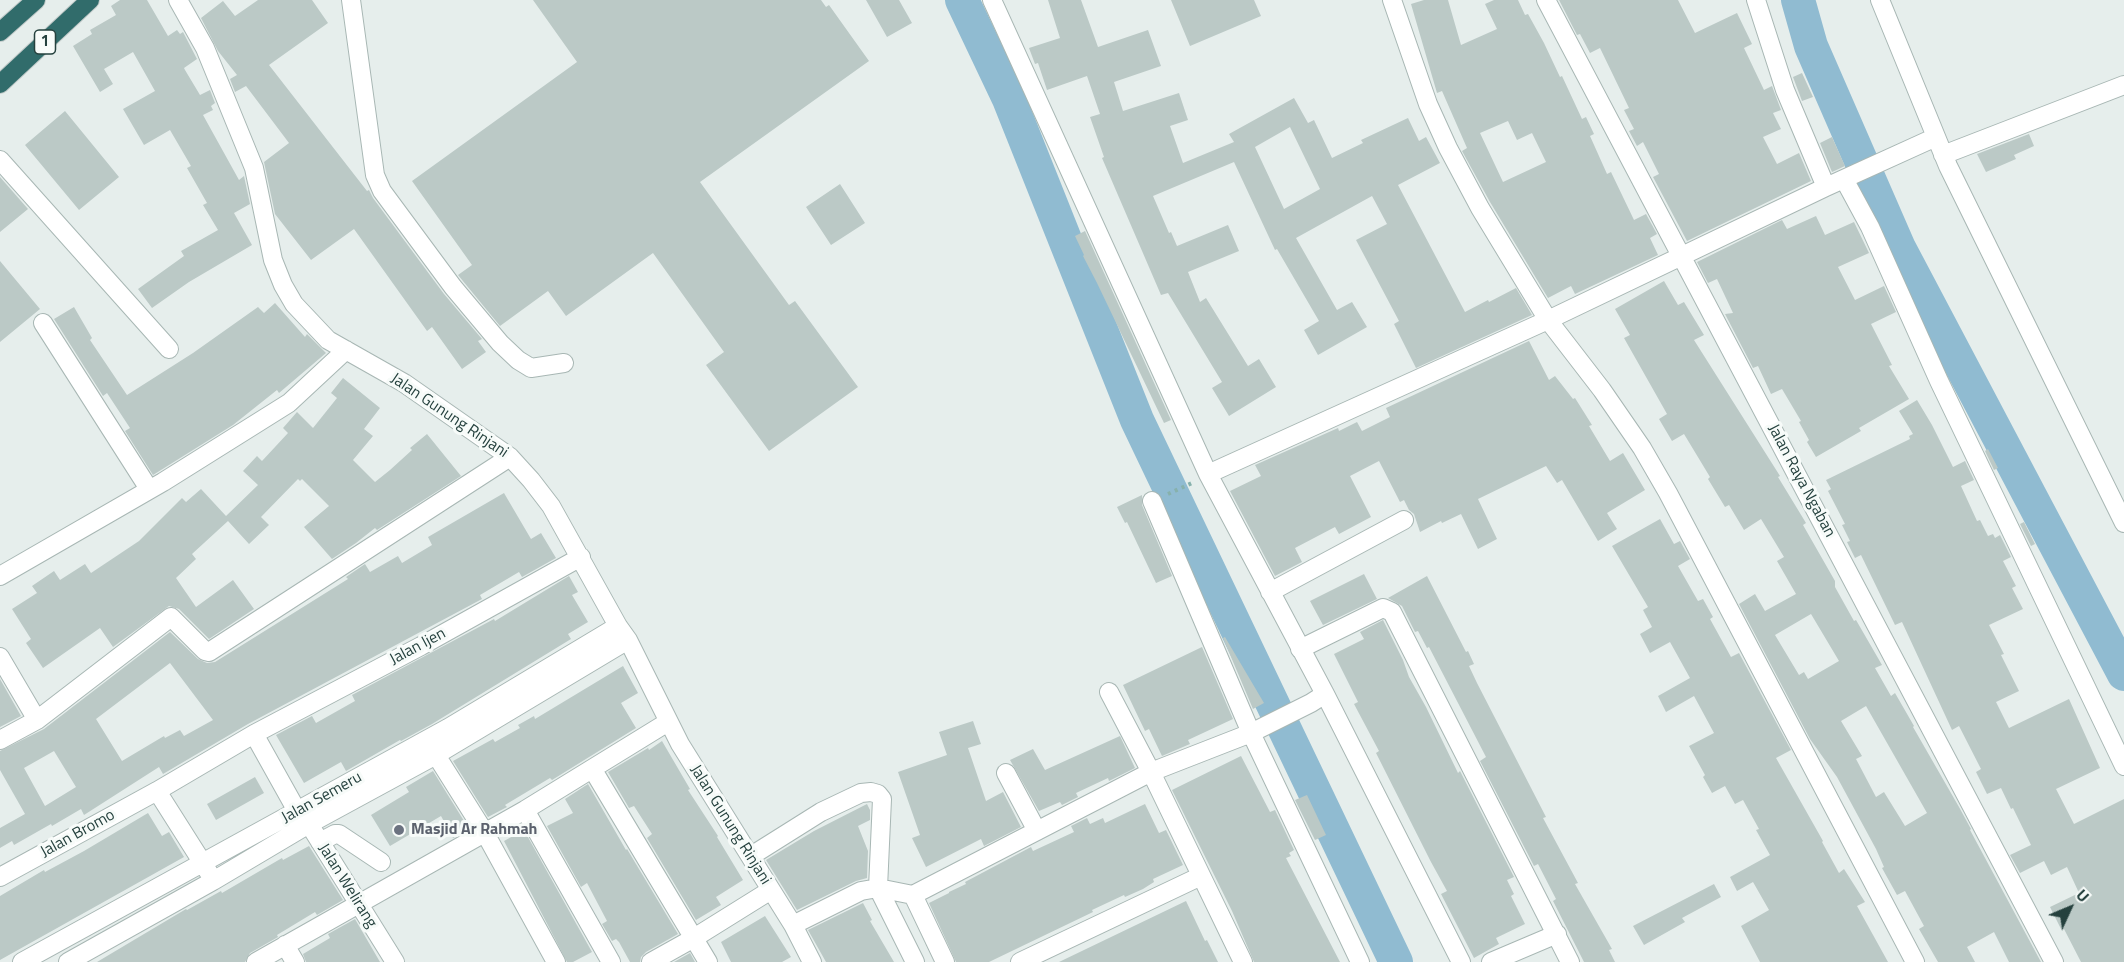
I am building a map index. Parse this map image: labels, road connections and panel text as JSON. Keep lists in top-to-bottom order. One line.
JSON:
{"streets":{"highway":["1"],"street":["Jalan Gunung Rinjani","Jalan Raya Ngaban","Jalan Ijen","Jalan Semeru","Jalan Bromo","Jalan Welirang"]},"crossings":[["Jalan Gunung Rinjani","Jalan Ijen"],["Jalan Gunung Rinjani","Jalan Semeru"],["Jalan Ijen","Jalan Bromo"],["Jalan Semeru","Jalan Welirang"]],"places":["Masjid Ar Rahmah"],"north":"top right"}
